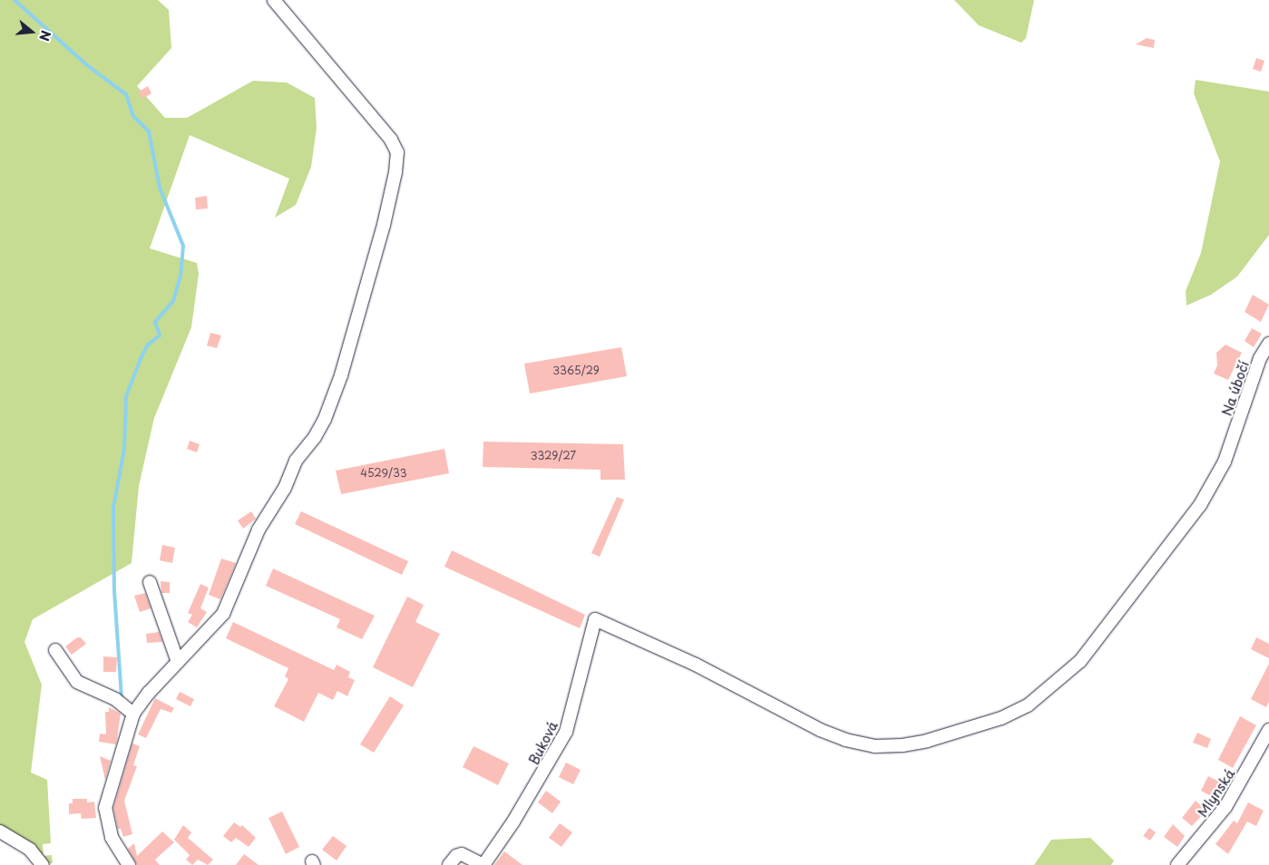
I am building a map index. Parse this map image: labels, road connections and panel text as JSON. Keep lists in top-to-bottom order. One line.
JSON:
{"streets":{"street":["Na úbočí","Buková","Mlynská"]},"crossings":[["Na úbočí","Buková"]],"house_numbers":["3365/29","3329/27","4529/33"],"north":"right"}
